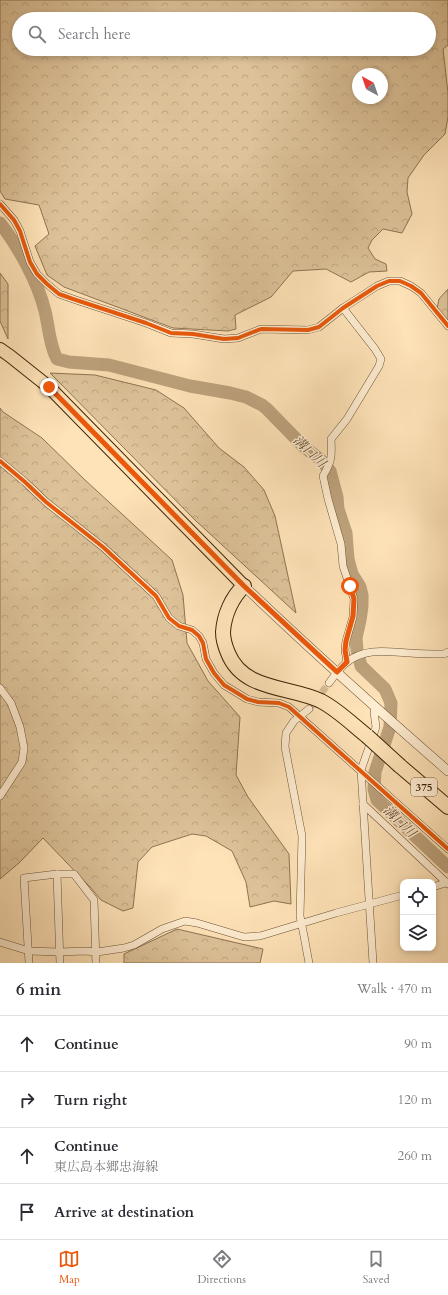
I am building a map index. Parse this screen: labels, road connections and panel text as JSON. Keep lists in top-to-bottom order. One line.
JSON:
{"streets":{"highway":["375"]},"water":["溝口川"],"north":"top left","page":{"search":"Search here","heading":["6 min","Walk · 470 m"],"list":[["Continue","90 m"],["Turn right","120 m"],["Continue","東広島本郷忠海線","260 m"],"Arrive at destination"],"nav":["Map","Directions","Saved"]}}
